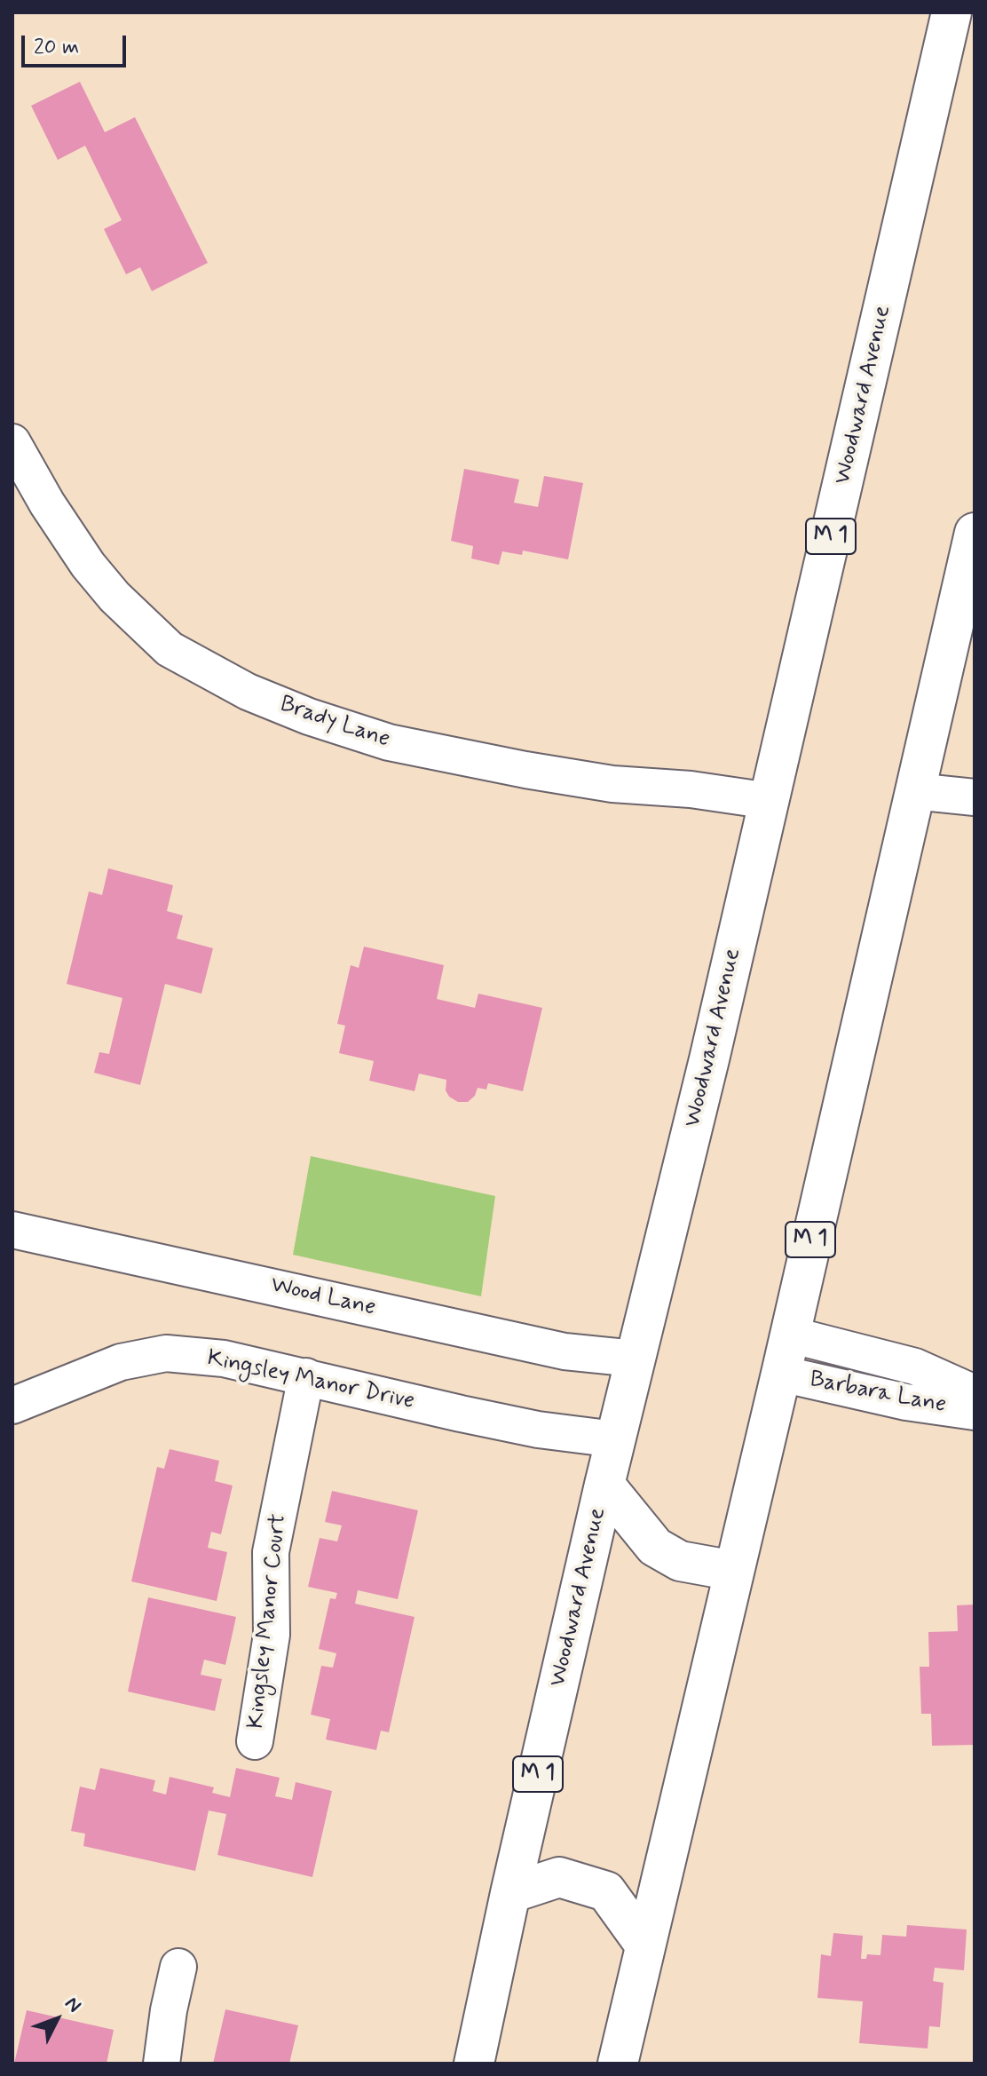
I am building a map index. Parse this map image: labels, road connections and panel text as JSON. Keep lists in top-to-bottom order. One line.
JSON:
{"streets":{"main road":["Woodward Avenue","M 1"],"street":["Brady Lane","Wood Lane","Kingsley Manor Drive","Barbara Lane","Kingsley Manor Court"]},"crossings":[["Woodward Avenue","Brady Lane"],["Woodward Avenue","Wood Lane"],["Woodward Avenue","Kingsley Manor Drive"],["M 1","Barbara Lane"],["Kingsley Manor Drive","Kingsley Manor Court"]],"scale_bar":"20 m","north":"top right"}
